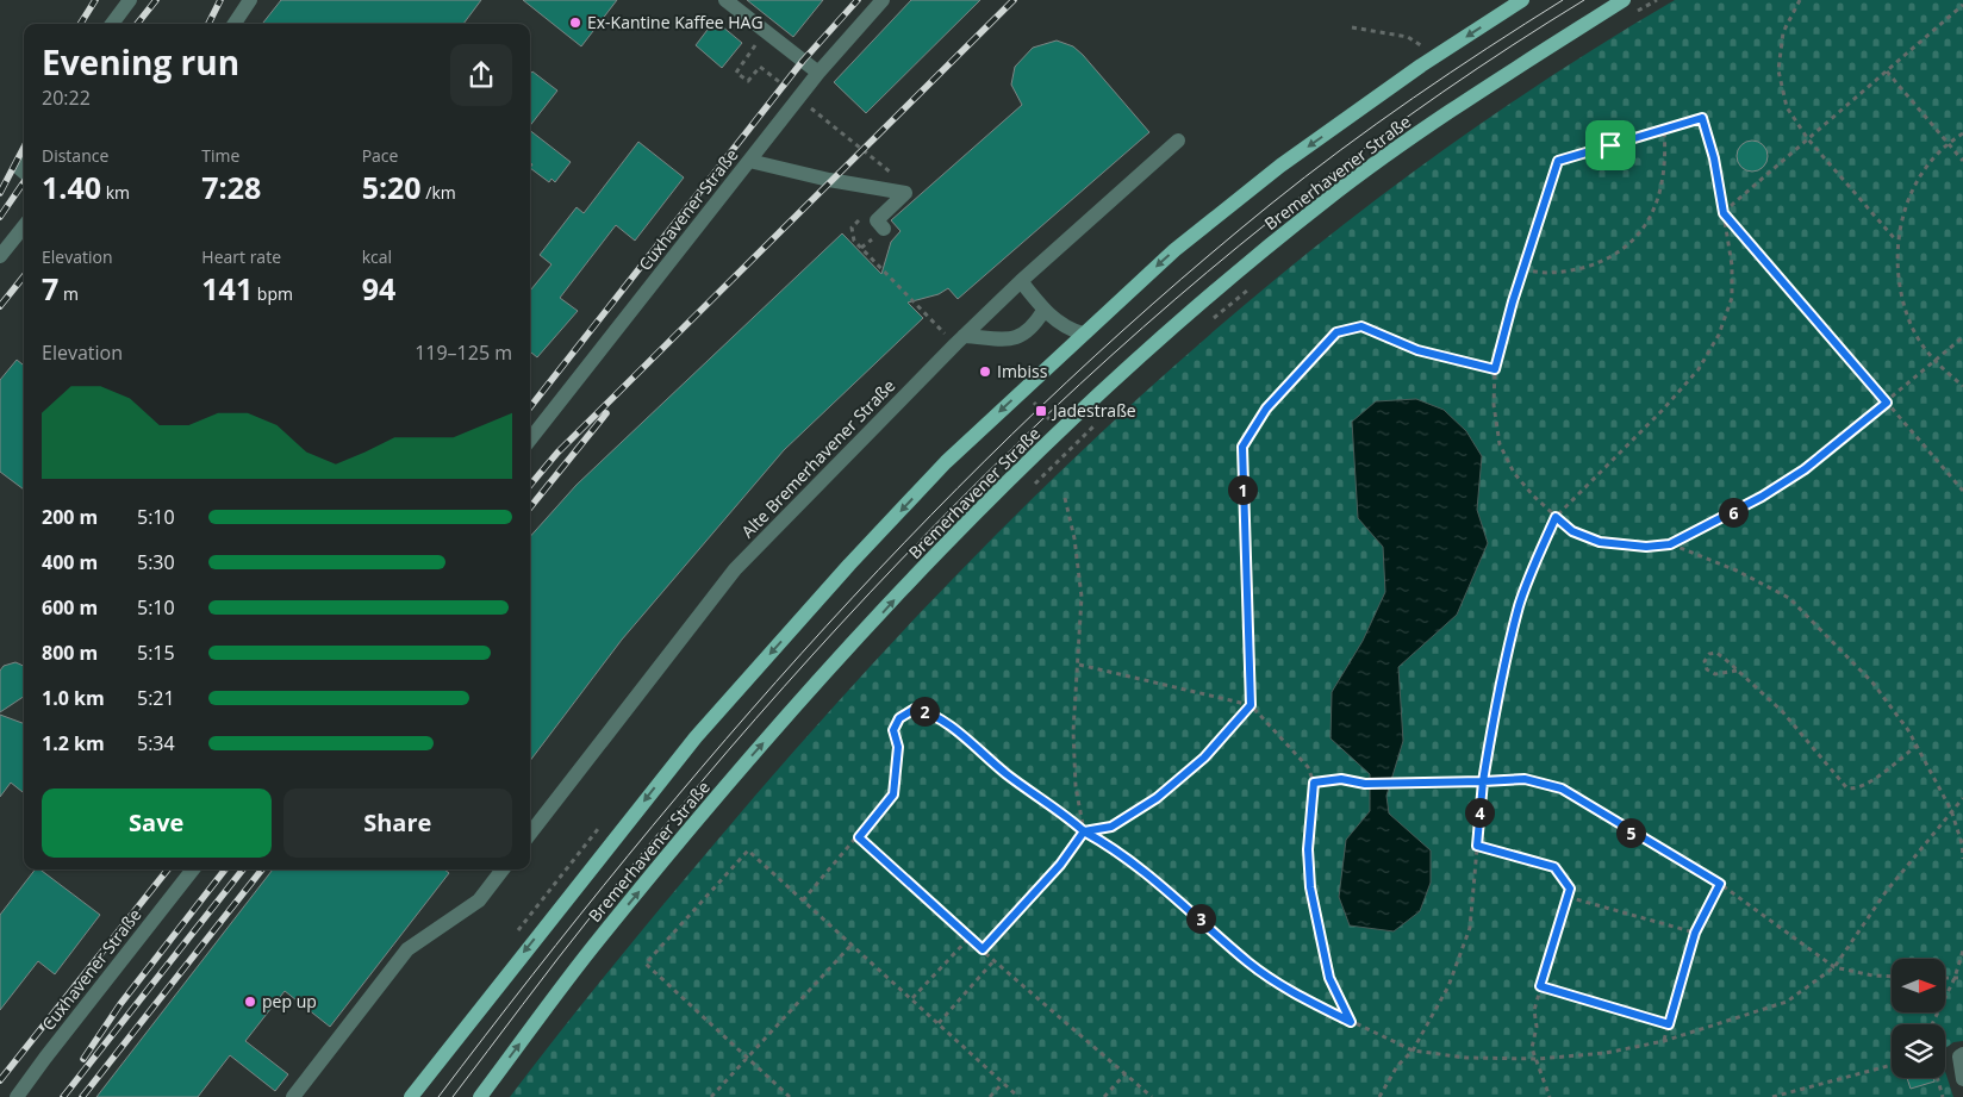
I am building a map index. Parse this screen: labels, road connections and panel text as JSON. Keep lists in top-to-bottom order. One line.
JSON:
{"streets":{"main road":["Bremerhavener Straße"],"street":["Cuxhavener Straße","Alte Bremerhavener Straße"]},"places":{"other":["Ex-Kantine Kaffee HAG","Imbiss","pep up"],"transit":["Jadestraße"]},"north":"right","page":{"heading":["Evening run","20:22"],"stats":[["Distance","1.40 km"],["Time","7:28"],["Pace","5:20 /km"],["Elevation","7 m"],["Heart rate","141 bpm"],["kcal","94"]],"chart":["Elevation","119–125 m"],"pins":["1","6","2","4","5","3"],"list":[{"name":"200 m","note":"5:10"},{"name":"400 m","note":"5:30"},{"name":"600 m","note":"5:10"},{"name":"800 m","note":"5:15"},{"name":"1.0 km","note":"5:21"},{"name":"1.2 km","note":"5:34"}],"buttons":["Save","Share"]}}
